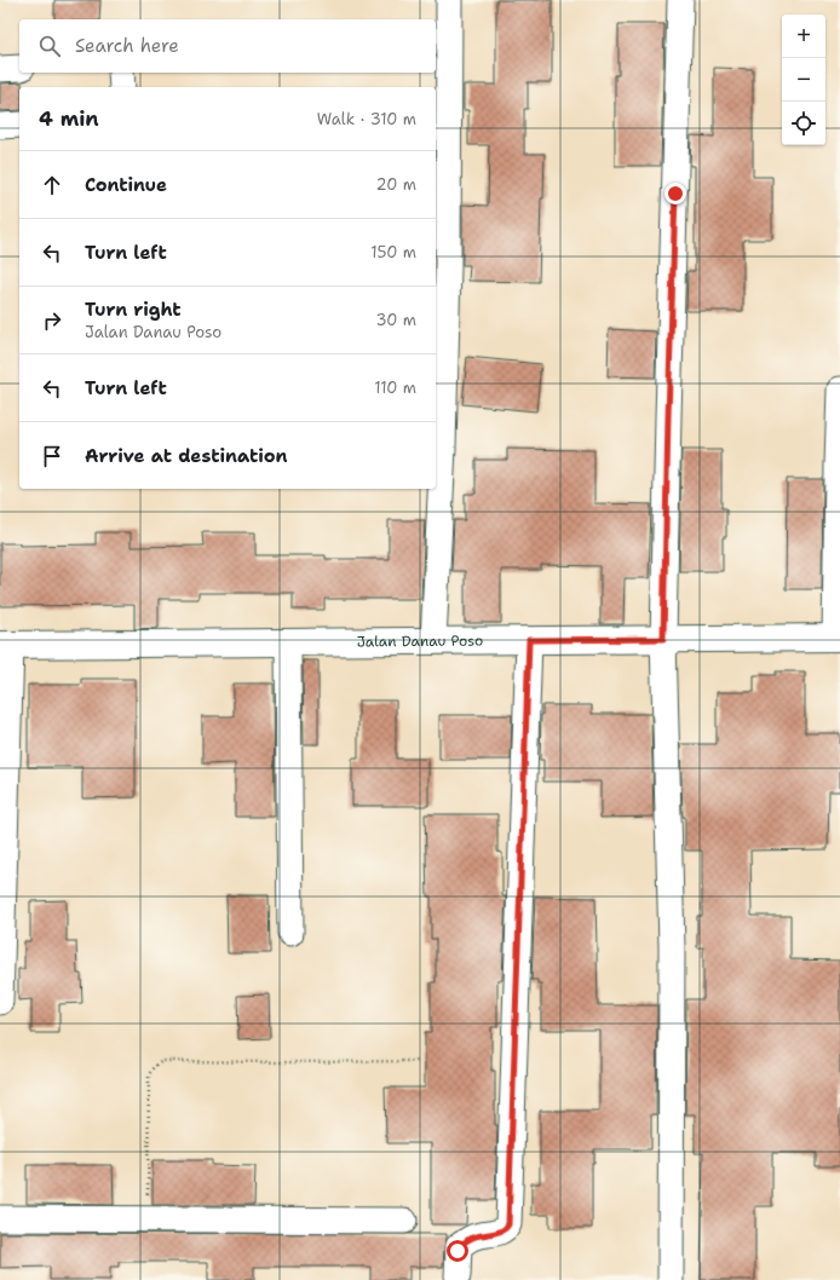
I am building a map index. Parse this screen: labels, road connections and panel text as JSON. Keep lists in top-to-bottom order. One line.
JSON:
{"streets":{"street":["Jalan Danau Poso"]},"page":{"map_buttons":["+","−"],"search":"Search here","heading":["4 min","Walk · 310 m"],"list":[["Continue","20 m"],["Turn left","150 m"],["Turn right","Jalan Danau Poso","30 m"],["Turn left","110 m"],"Arrive at destination"]}}
